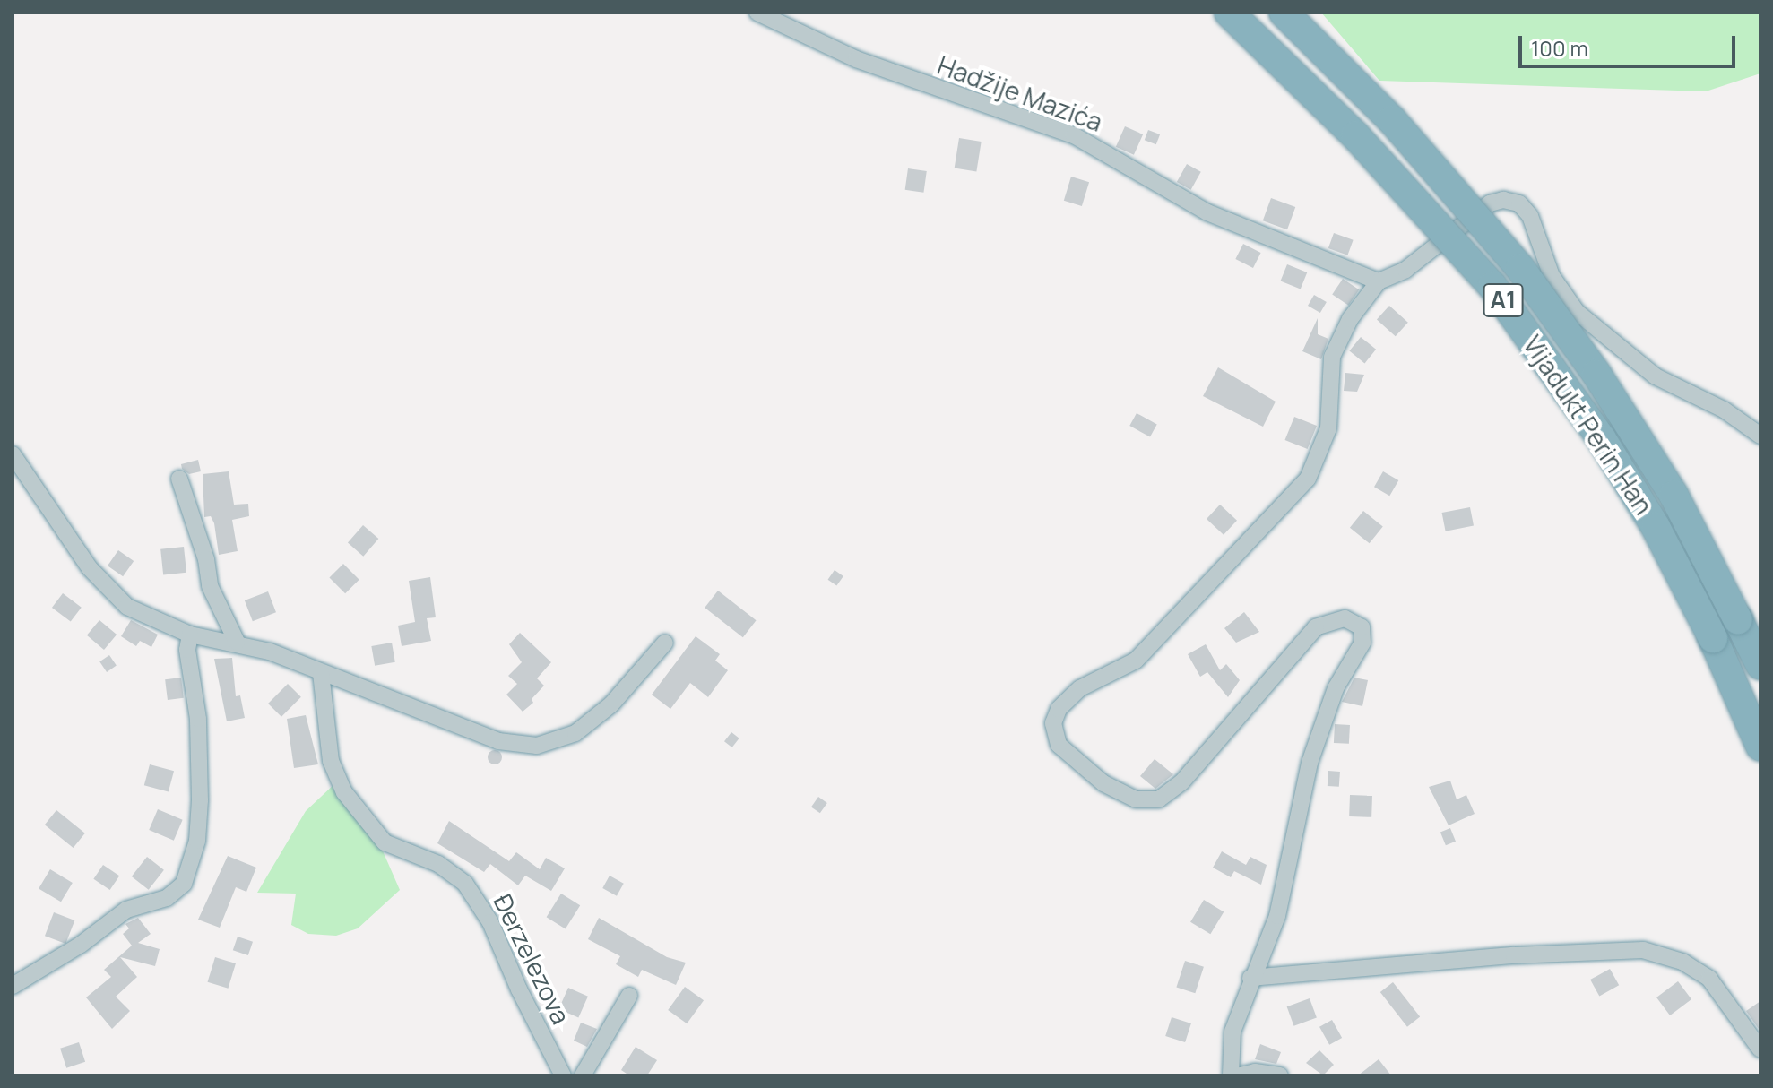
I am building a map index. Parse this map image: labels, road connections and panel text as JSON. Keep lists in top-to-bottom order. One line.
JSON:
{"streets":{"highway":["A1","Vijadukt Perin Han"],"street":["Hadžije Mazića","Đerzelezova"]},"scale_bar":"100 m"}
